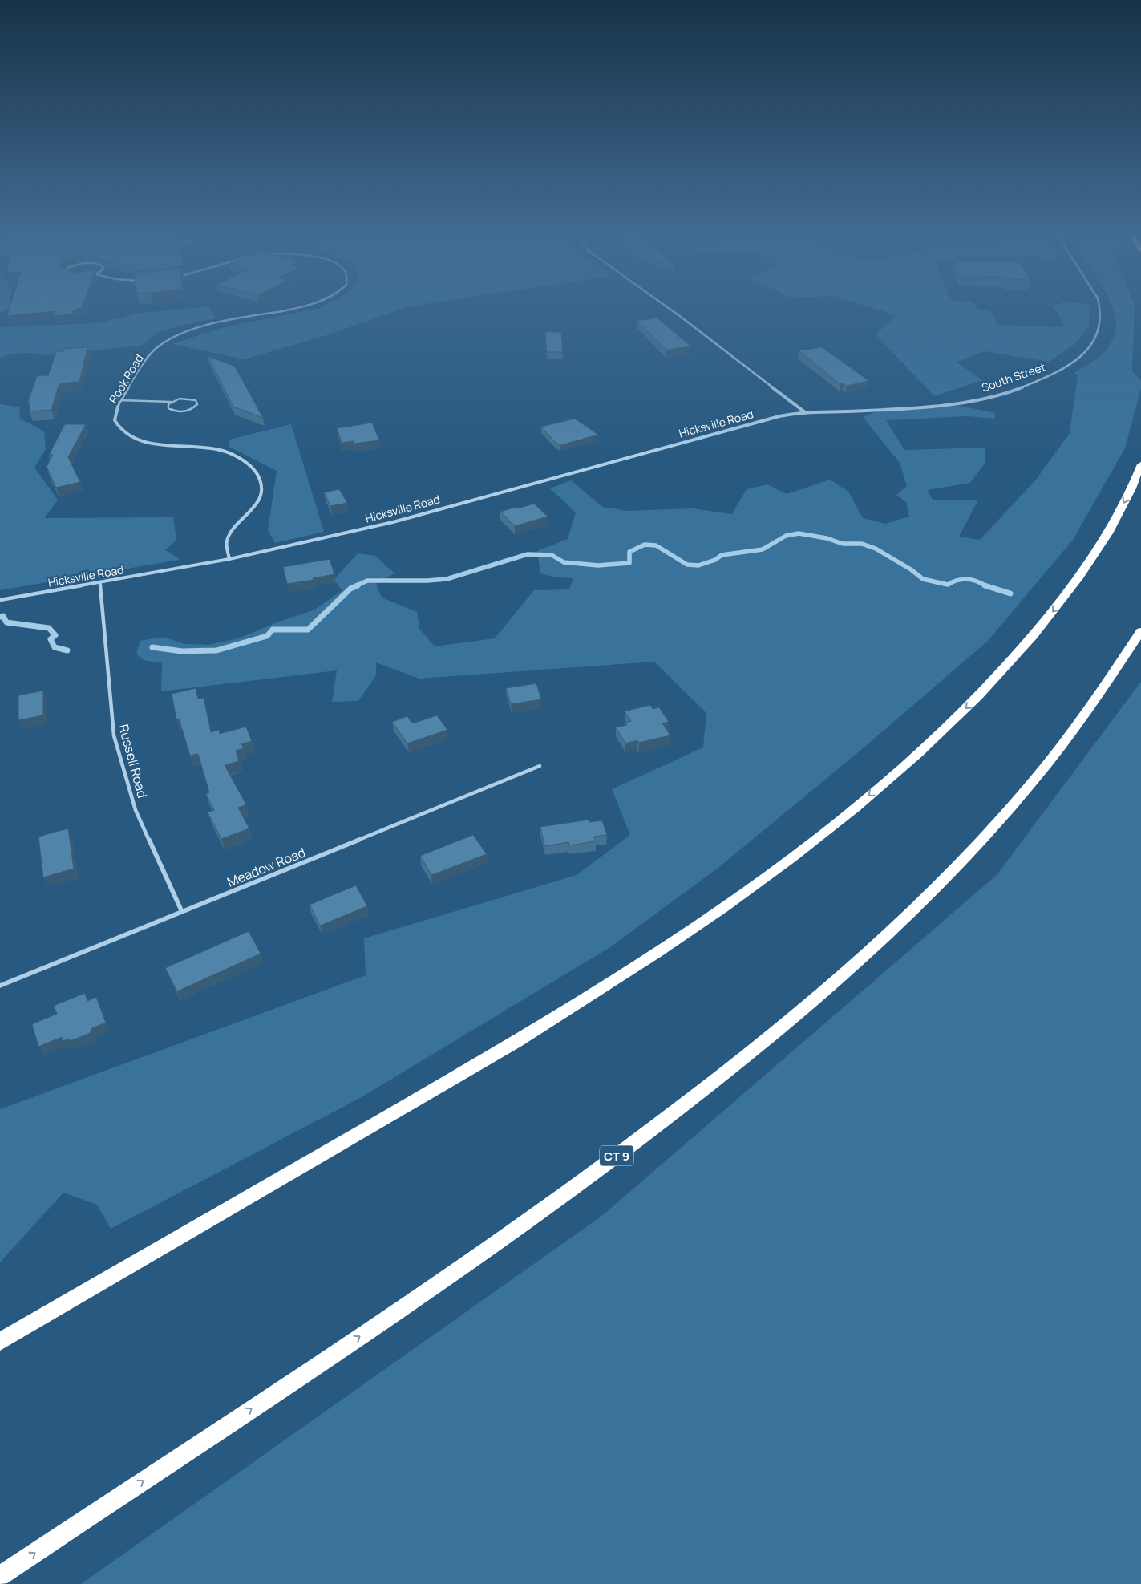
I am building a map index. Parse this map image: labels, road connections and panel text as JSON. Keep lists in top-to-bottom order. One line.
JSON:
{"streets":{"highway":["CT 9"],"street":["South Street","Rook Road","Hicksville Road","Russell Road","Meadow Road"]},"crossings":[["South Street","Hicksville Road"],["Rook Road","Hicksville Road"],["Hicksville Road","Russell Road"],["Russell Road","Meadow Road"]]}
